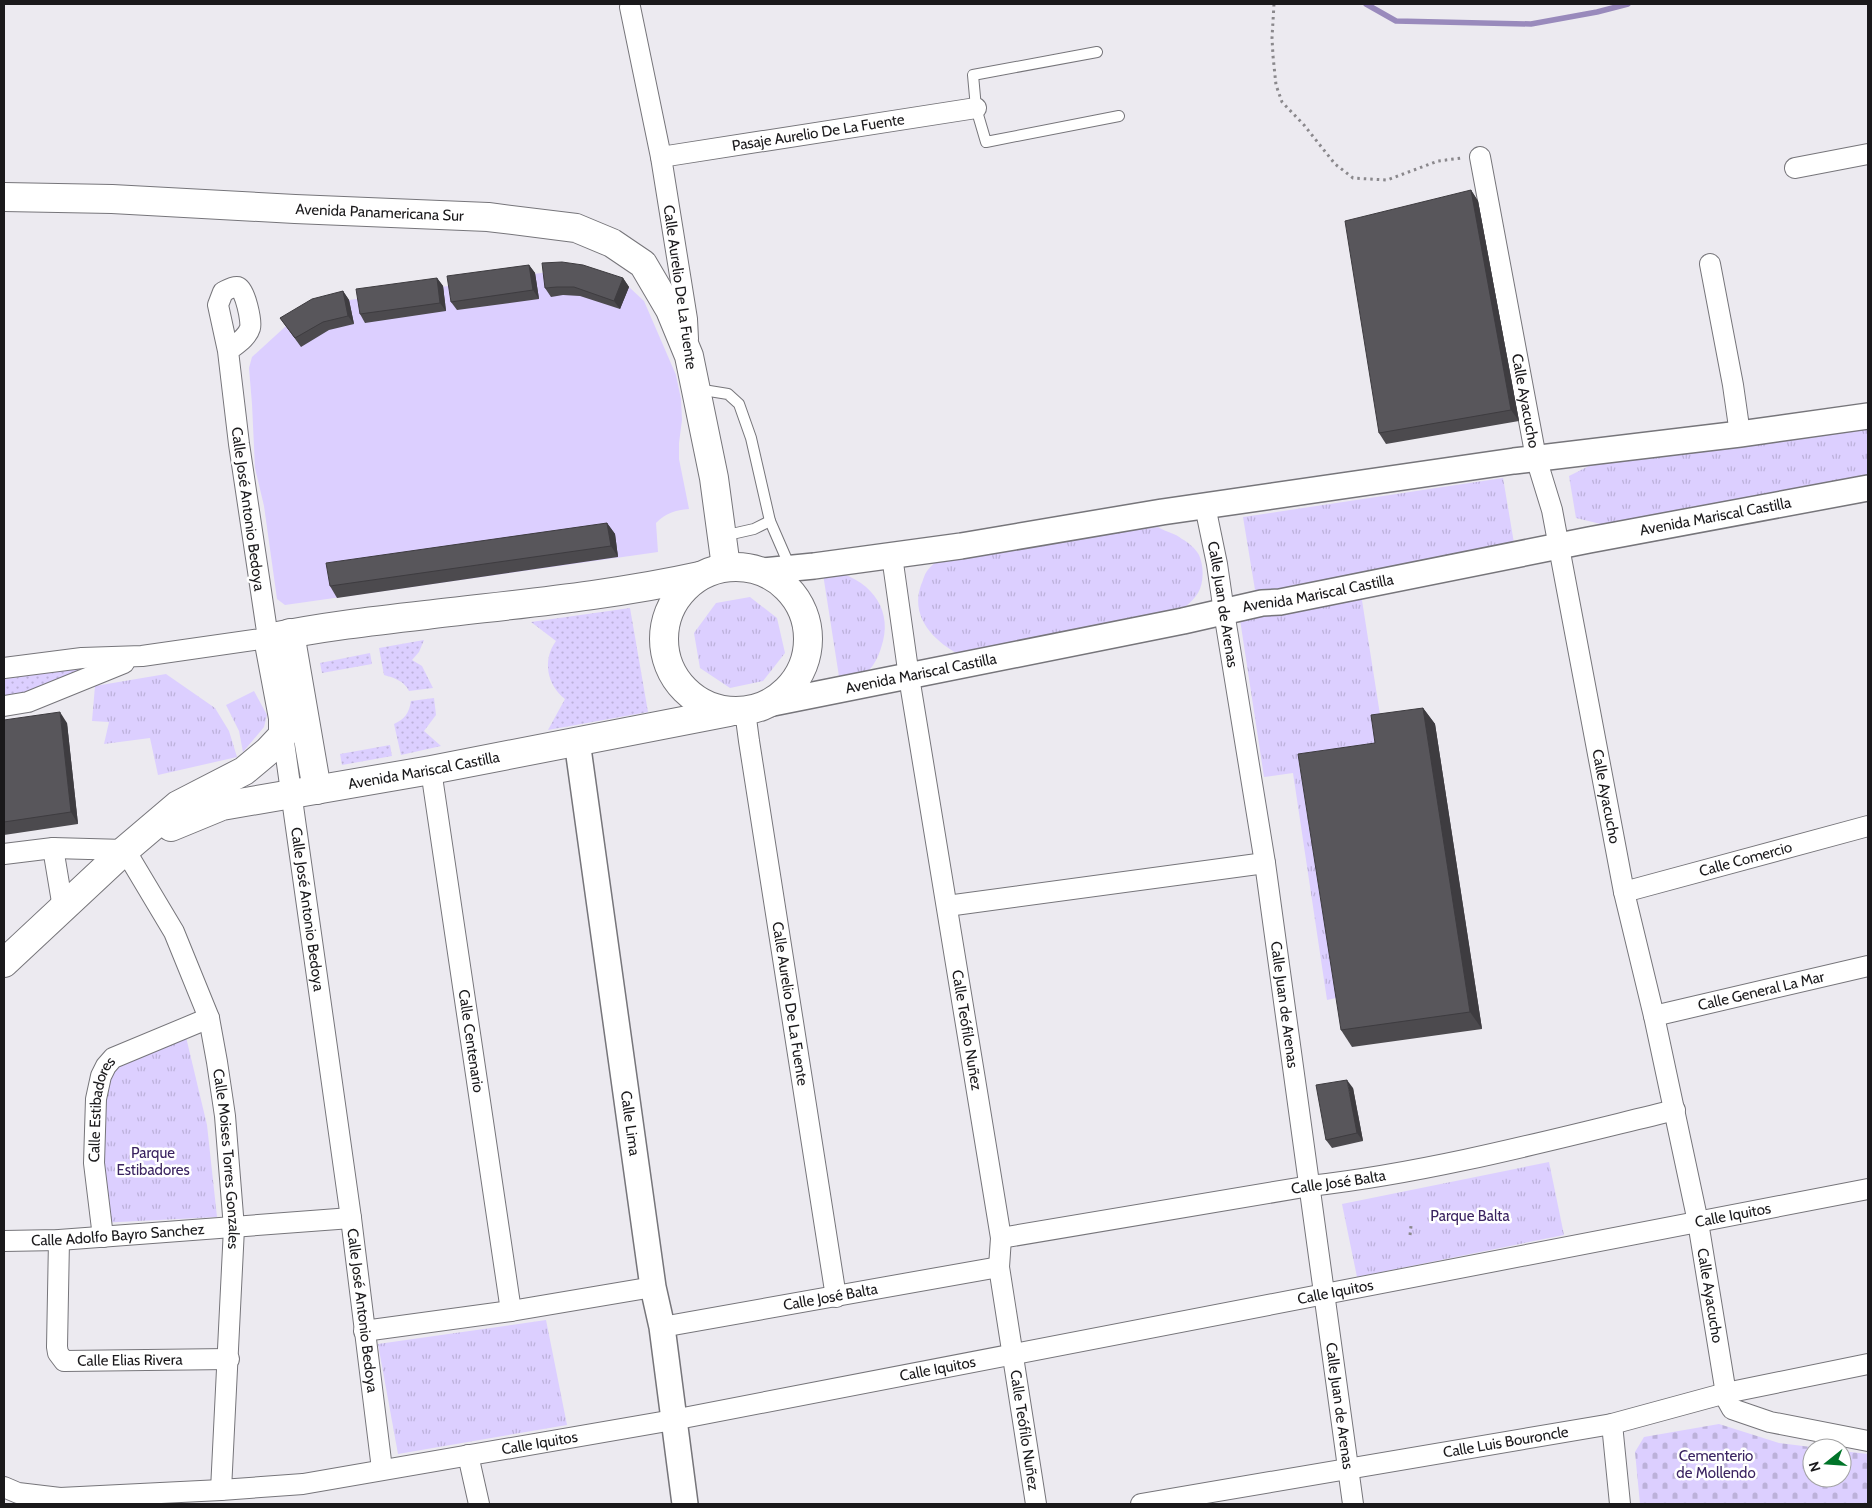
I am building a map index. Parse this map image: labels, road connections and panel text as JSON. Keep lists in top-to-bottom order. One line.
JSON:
{"streets":{"main road":["Avenida Panamericana Sur","Calle Aurelio De La Fuente","Calle José Antonio Bedoya","Avenida Mariscal Castilla"],"street":["Pasaje Aurelio De La Fuente","Calle Ayacucho","Calle Juan de Arenas","Calle Comercio","Calle General La Mar","Calle Teófilo Nuñez","Calle Centenario","Calle Estibadores","Calle Lima","Calle Moises Torres Gonzales","Calle José Balta","Calle Iquitos","Calle Adolfo Bayro Sanchez","Calle Elias Rivera","Calle Luis Bouroncle"]},"crossings":[["Pasaje Aurelio De La Fuente","Calle Aurelio De La Fuente"],["Avenida Panamericana Sur","Calle Aurelio De La Fuente"],["Calle Aurelio De La Fuente","Avenida Mariscal Castilla"],["Calle Aurelio De La Fuente","Calle José Balta"],["Calle Ayacucho","Avenida Mariscal Castilla"],["Calle Ayacucho","Calle Comercio"],["Calle Ayacucho","Calle General La Mar"],["Calle Ayacucho","Calle José Balta"],["Calle Ayacucho","Calle Iquitos"],["Calle Ayacucho","Calle Luis Bouroncle"],["Calle José Antonio Bedoya","Avenida Mariscal Castilla"],["Calle José Antonio Bedoya","Calle Iquitos"],["Calle José Antonio Bedoya","Calle Adolfo Bayro Sanchez"],["Avenida Mariscal Castilla","Calle Juan de Arenas"],["Avenida Mariscal Castilla","Calle Teófilo Nuñez"],["Avenida Mariscal Castilla","Calle Centenario"],["Avenida Mariscal Castilla","Calle Lima"],["Avenida Mariscal Castilla","Calle Moises Torres Gonzales"],["Calle Juan de Arenas","Calle José Balta"],["Calle Juan de Arenas","Calle Iquitos"],["Calle Juan de Arenas","Calle Luis Bouroncle"],["Calle Teófilo Nuñez","Calle José Balta"],["Calle Teófilo Nuñez","Calle Iquitos"],["Calle Estibadores","Calle Moises Torres Gonzales"],["Calle Estibadores","Calle Adolfo Bayro Sanchez"],["Calle Lima","Calle José Balta"],["Calle Lima","Calle Iquitos"],["Calle Moises Torres Gonzales","Calle Iquitos"],["Calle Moises Torres Gonzales","Calle Adolfo Bayro Sanchez"],["Calle Moises Torres Gonzales","Calle Elias Rivera"],["Calle Adolfo Bayro Sanchez","Calle Elias Rivera"]],"parks":["Parque Estibadores","Parque Balta","Cementerio de Mollendo"],"north":"left"}
